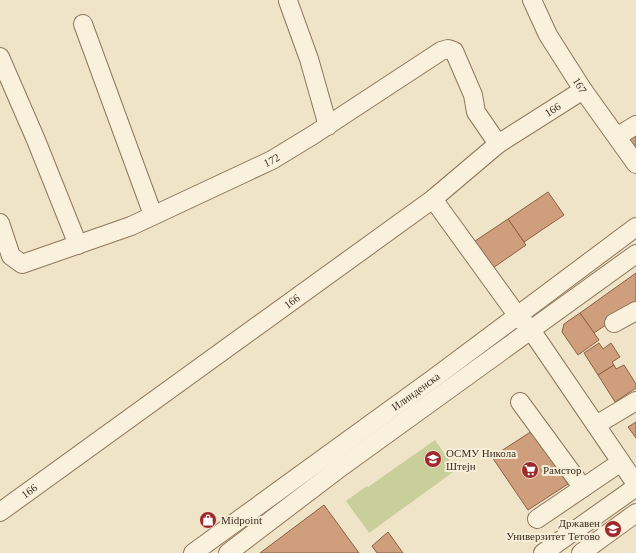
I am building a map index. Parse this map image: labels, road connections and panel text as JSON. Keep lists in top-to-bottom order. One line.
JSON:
{"streets":{"street":["167","166","172","Илинденска"]},"crossings":[["167","166"],["166","172"]],"places":{"school or university":["ОСМУ Никола Штејн","Државен Универзитет Тетово"],"supermarket":["Рамстор"],"shop":["Midpoint"]}}
